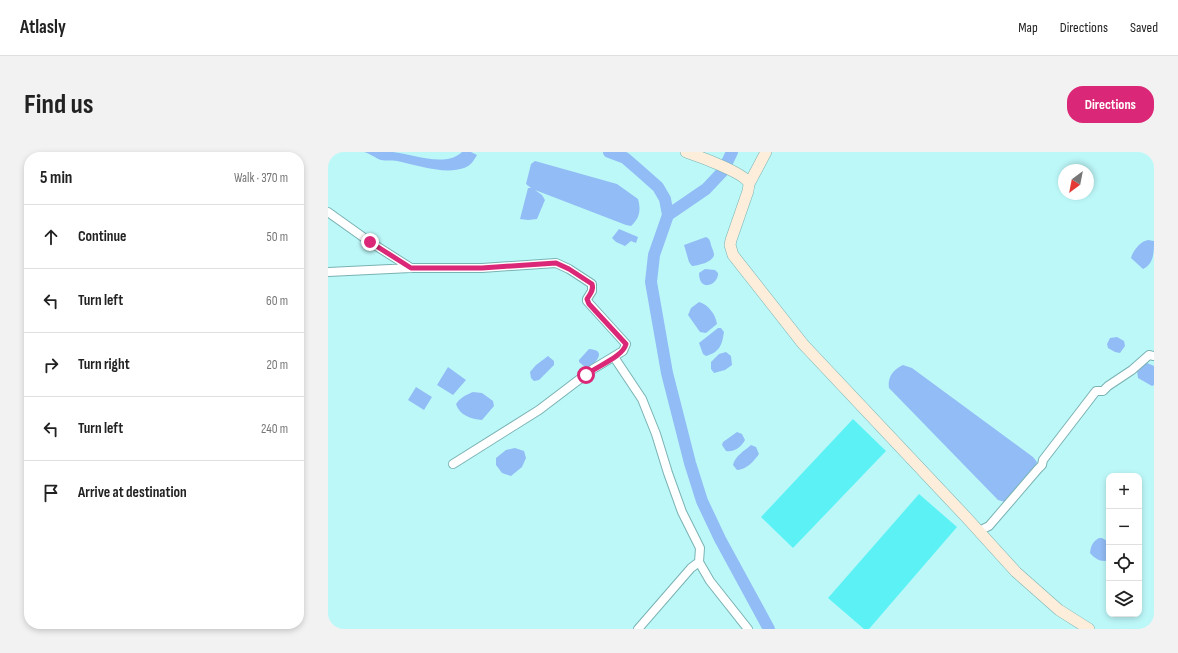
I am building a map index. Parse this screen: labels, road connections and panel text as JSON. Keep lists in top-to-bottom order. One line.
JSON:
{"north":"bottom left","page":{"header":"Atlasly","nav":["Map","Directions","Saved"],"buttons":"Directions","title":"Find us","heading":["5 min","Walk · 370 m"],"list":[["Continue","50 m"],["Turn left","60 m"],["Turn right","20 m"],["Turn left","240 m"],"Arrive at destination"],"map_buttons":["+","−"]}}
